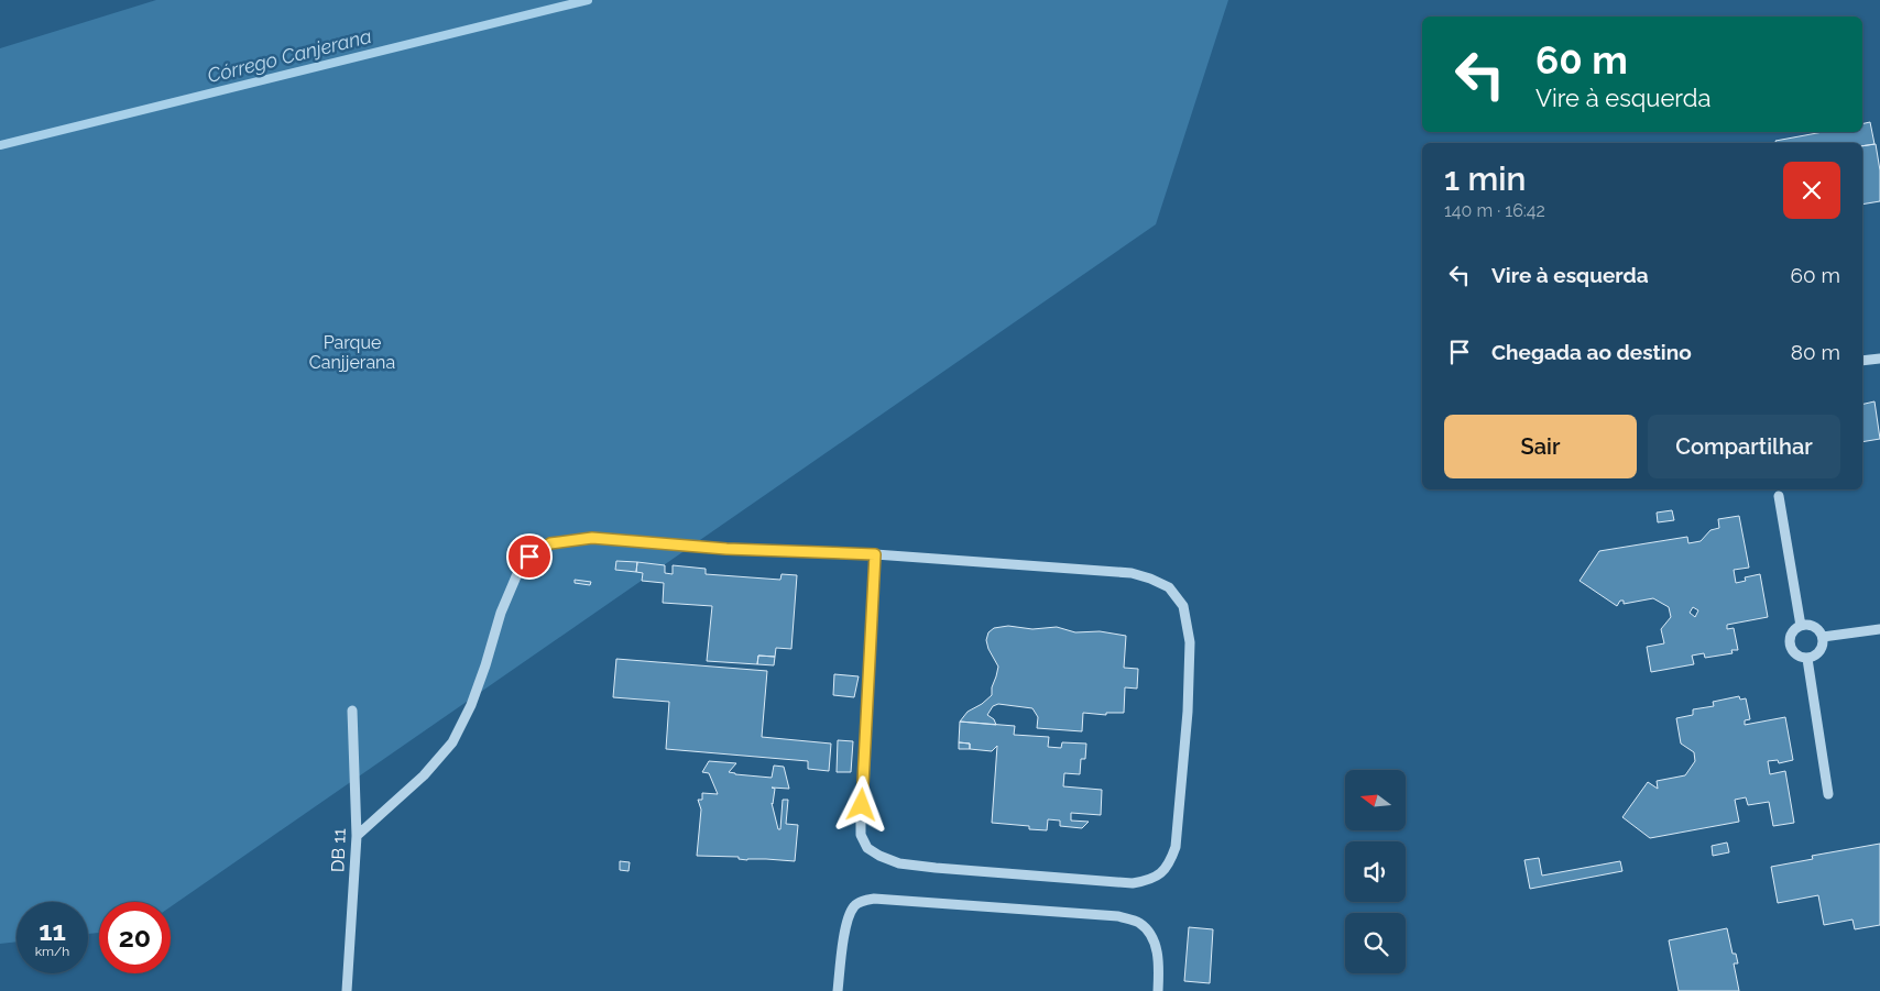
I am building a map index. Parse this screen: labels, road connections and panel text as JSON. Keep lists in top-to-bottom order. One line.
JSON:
{"streets":{"street":["DB 11"]},"water":["Córrego Canjerana"],"parks":["Parque Canjjerana"],"north":"left","page":{"turn":["60 m","Vire à esquerda"],"heading":["1 min","140 m · 16:42"],"list":[{"name":"Vire à esquerda","value":"60 m"},{"name":"Chegada ao destino","value":"80 m"}],"buttons":["Sair","Compartilhar"],"speed":"11 km/h","limit":"20"}}
